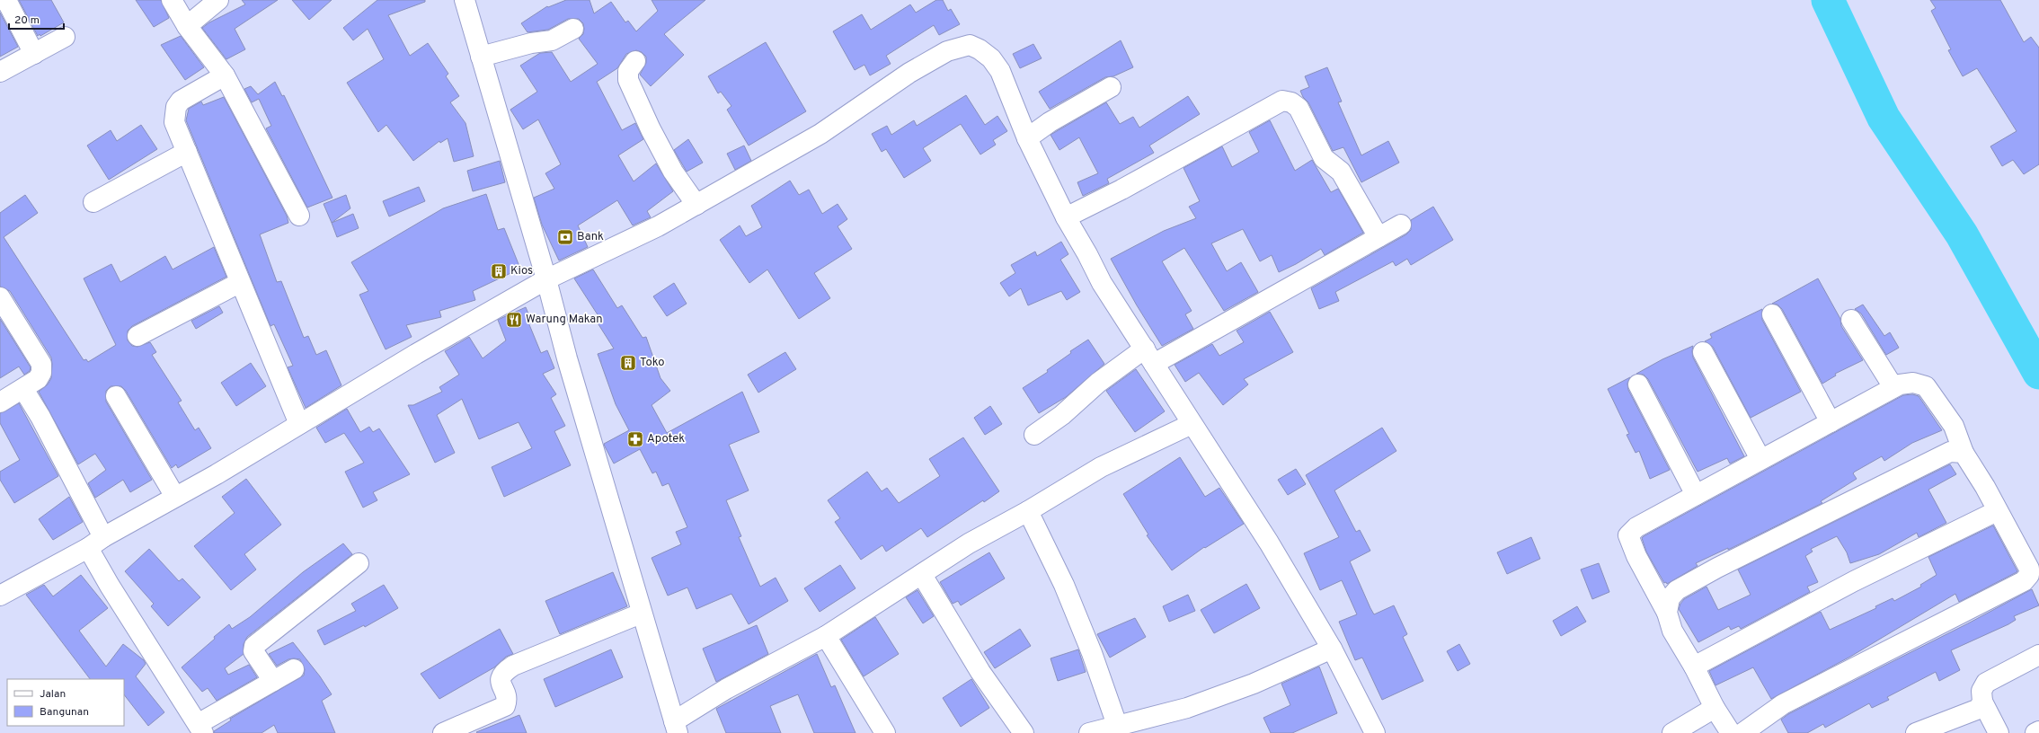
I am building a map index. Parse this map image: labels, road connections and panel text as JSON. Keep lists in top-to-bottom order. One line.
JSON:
{"places":{"bank":["Bank"],"building":["Kios","Toko"],"restaurant":["Warung Makan"],"pharmacy":["Apotek"]},"legend":["Jalan","Bangunan"],"scale_bar":"20 m"}
